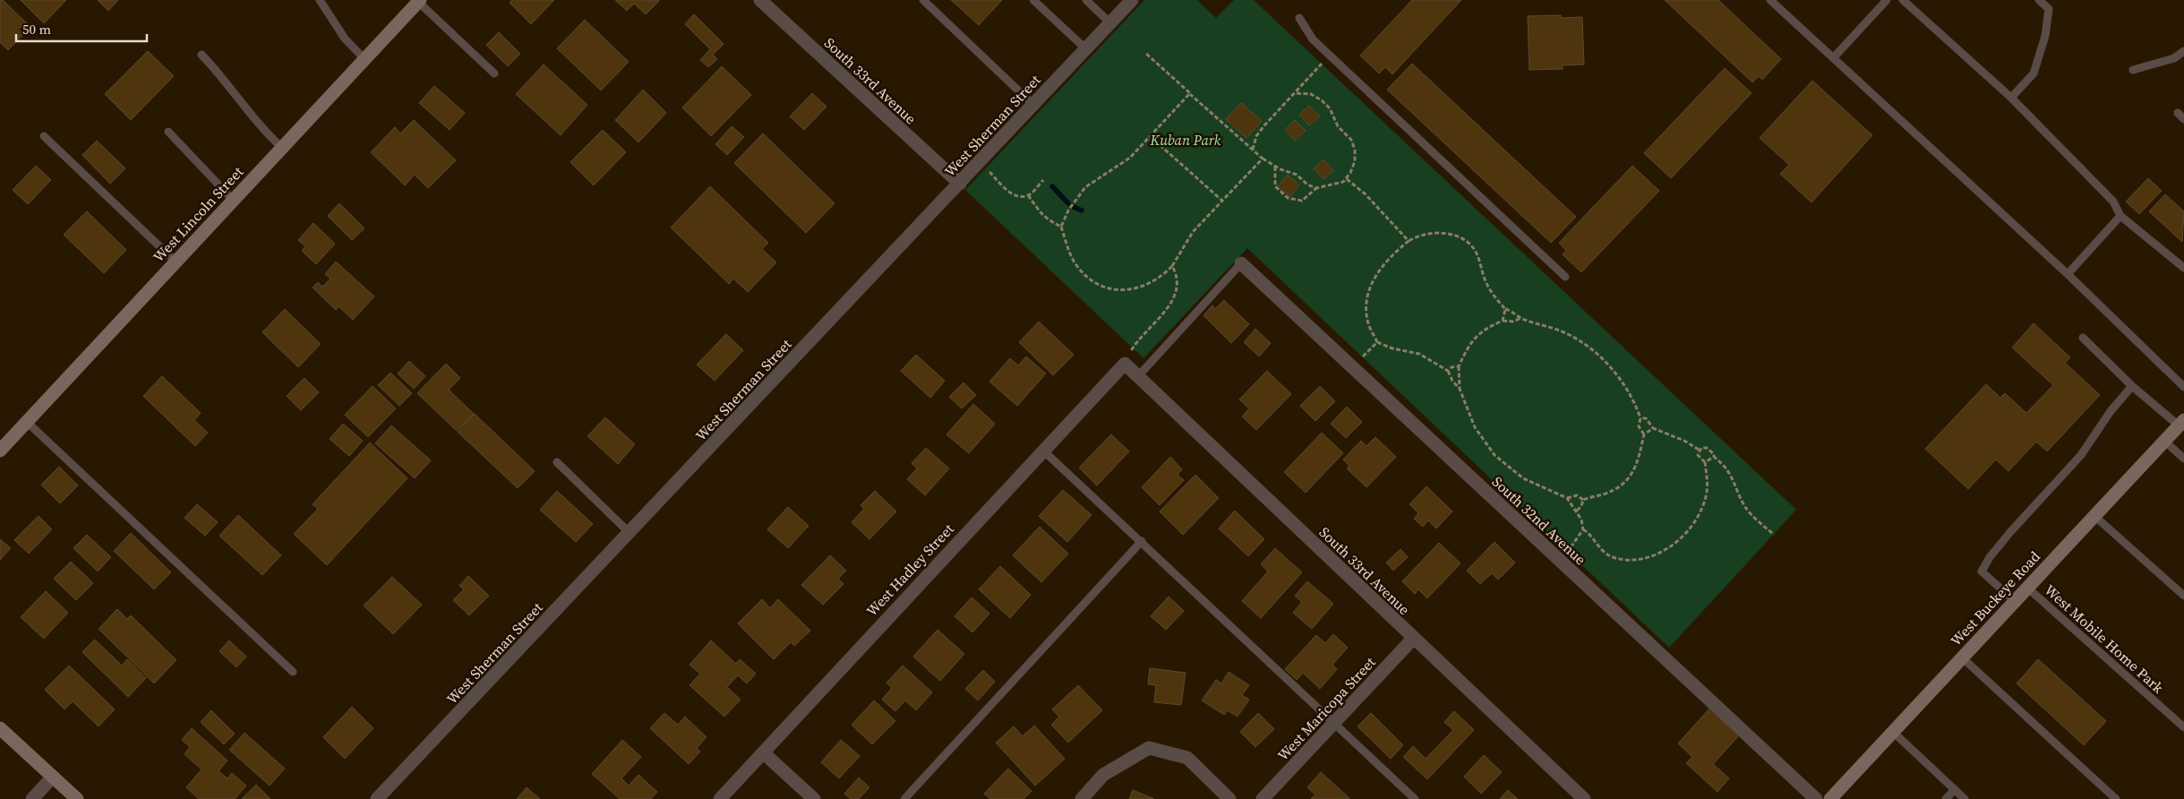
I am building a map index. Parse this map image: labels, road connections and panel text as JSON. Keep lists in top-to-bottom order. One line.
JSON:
{"streets":{"main road":["West Lincoln Street","West Buckeye Road"],"street":["South 33rd Avenue","West Sherman Street","South 32nd Avenue","West Hadley Street","West Maricopa Street"],"lane":["West Mobile Home Park"]},"crossings":[["South 33rd Avenue","West Sherman Street"],["South 33rd Avenue","West Hadley Street"],["South 33rd Avenue","West Maricopa Street"],["West Buckeye Road","West Mobile Home Park"]],"parks":["Kuban Park"],"scale_bar":"50 m"}
